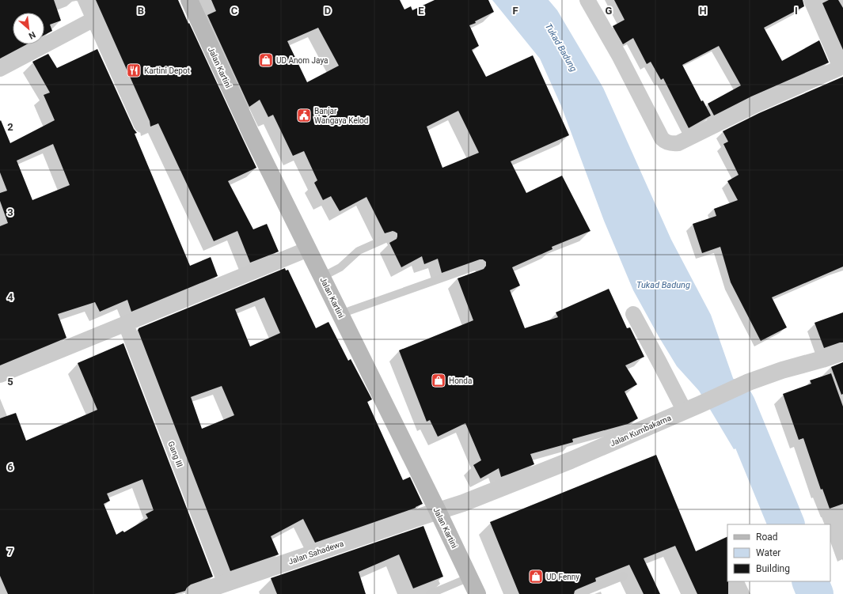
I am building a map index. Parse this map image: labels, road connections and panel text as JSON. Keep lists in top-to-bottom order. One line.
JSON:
{"streets":{"main road":["Jalan Kartini"],"street":["Jalan Kumbakarna","Gang III","Jalan Sahadewa"]},"crossings":[["Jalan Kartini","Jalan Kumbakarna"],["Jalan Kartini","Jalan Sahadewa"],["Jalan Kumbakarna","Jalan Sahadewa"],["Gang III","Jalan Sahadewa"]],"water":["Tukad Badung"],"places":{"shop":["UD Anom Jaya","Honda","UD Fenny"],"restaurant":["Kartini Depot"],"public building":["Banjar Wangaya Kelod"]},"legend":["Road","Water","Building"],"north":"bottom right","grid":{"columns":["B","C","D","E","F","G","H","I"],"rows":["2","3","4","5","6","7"]}}
